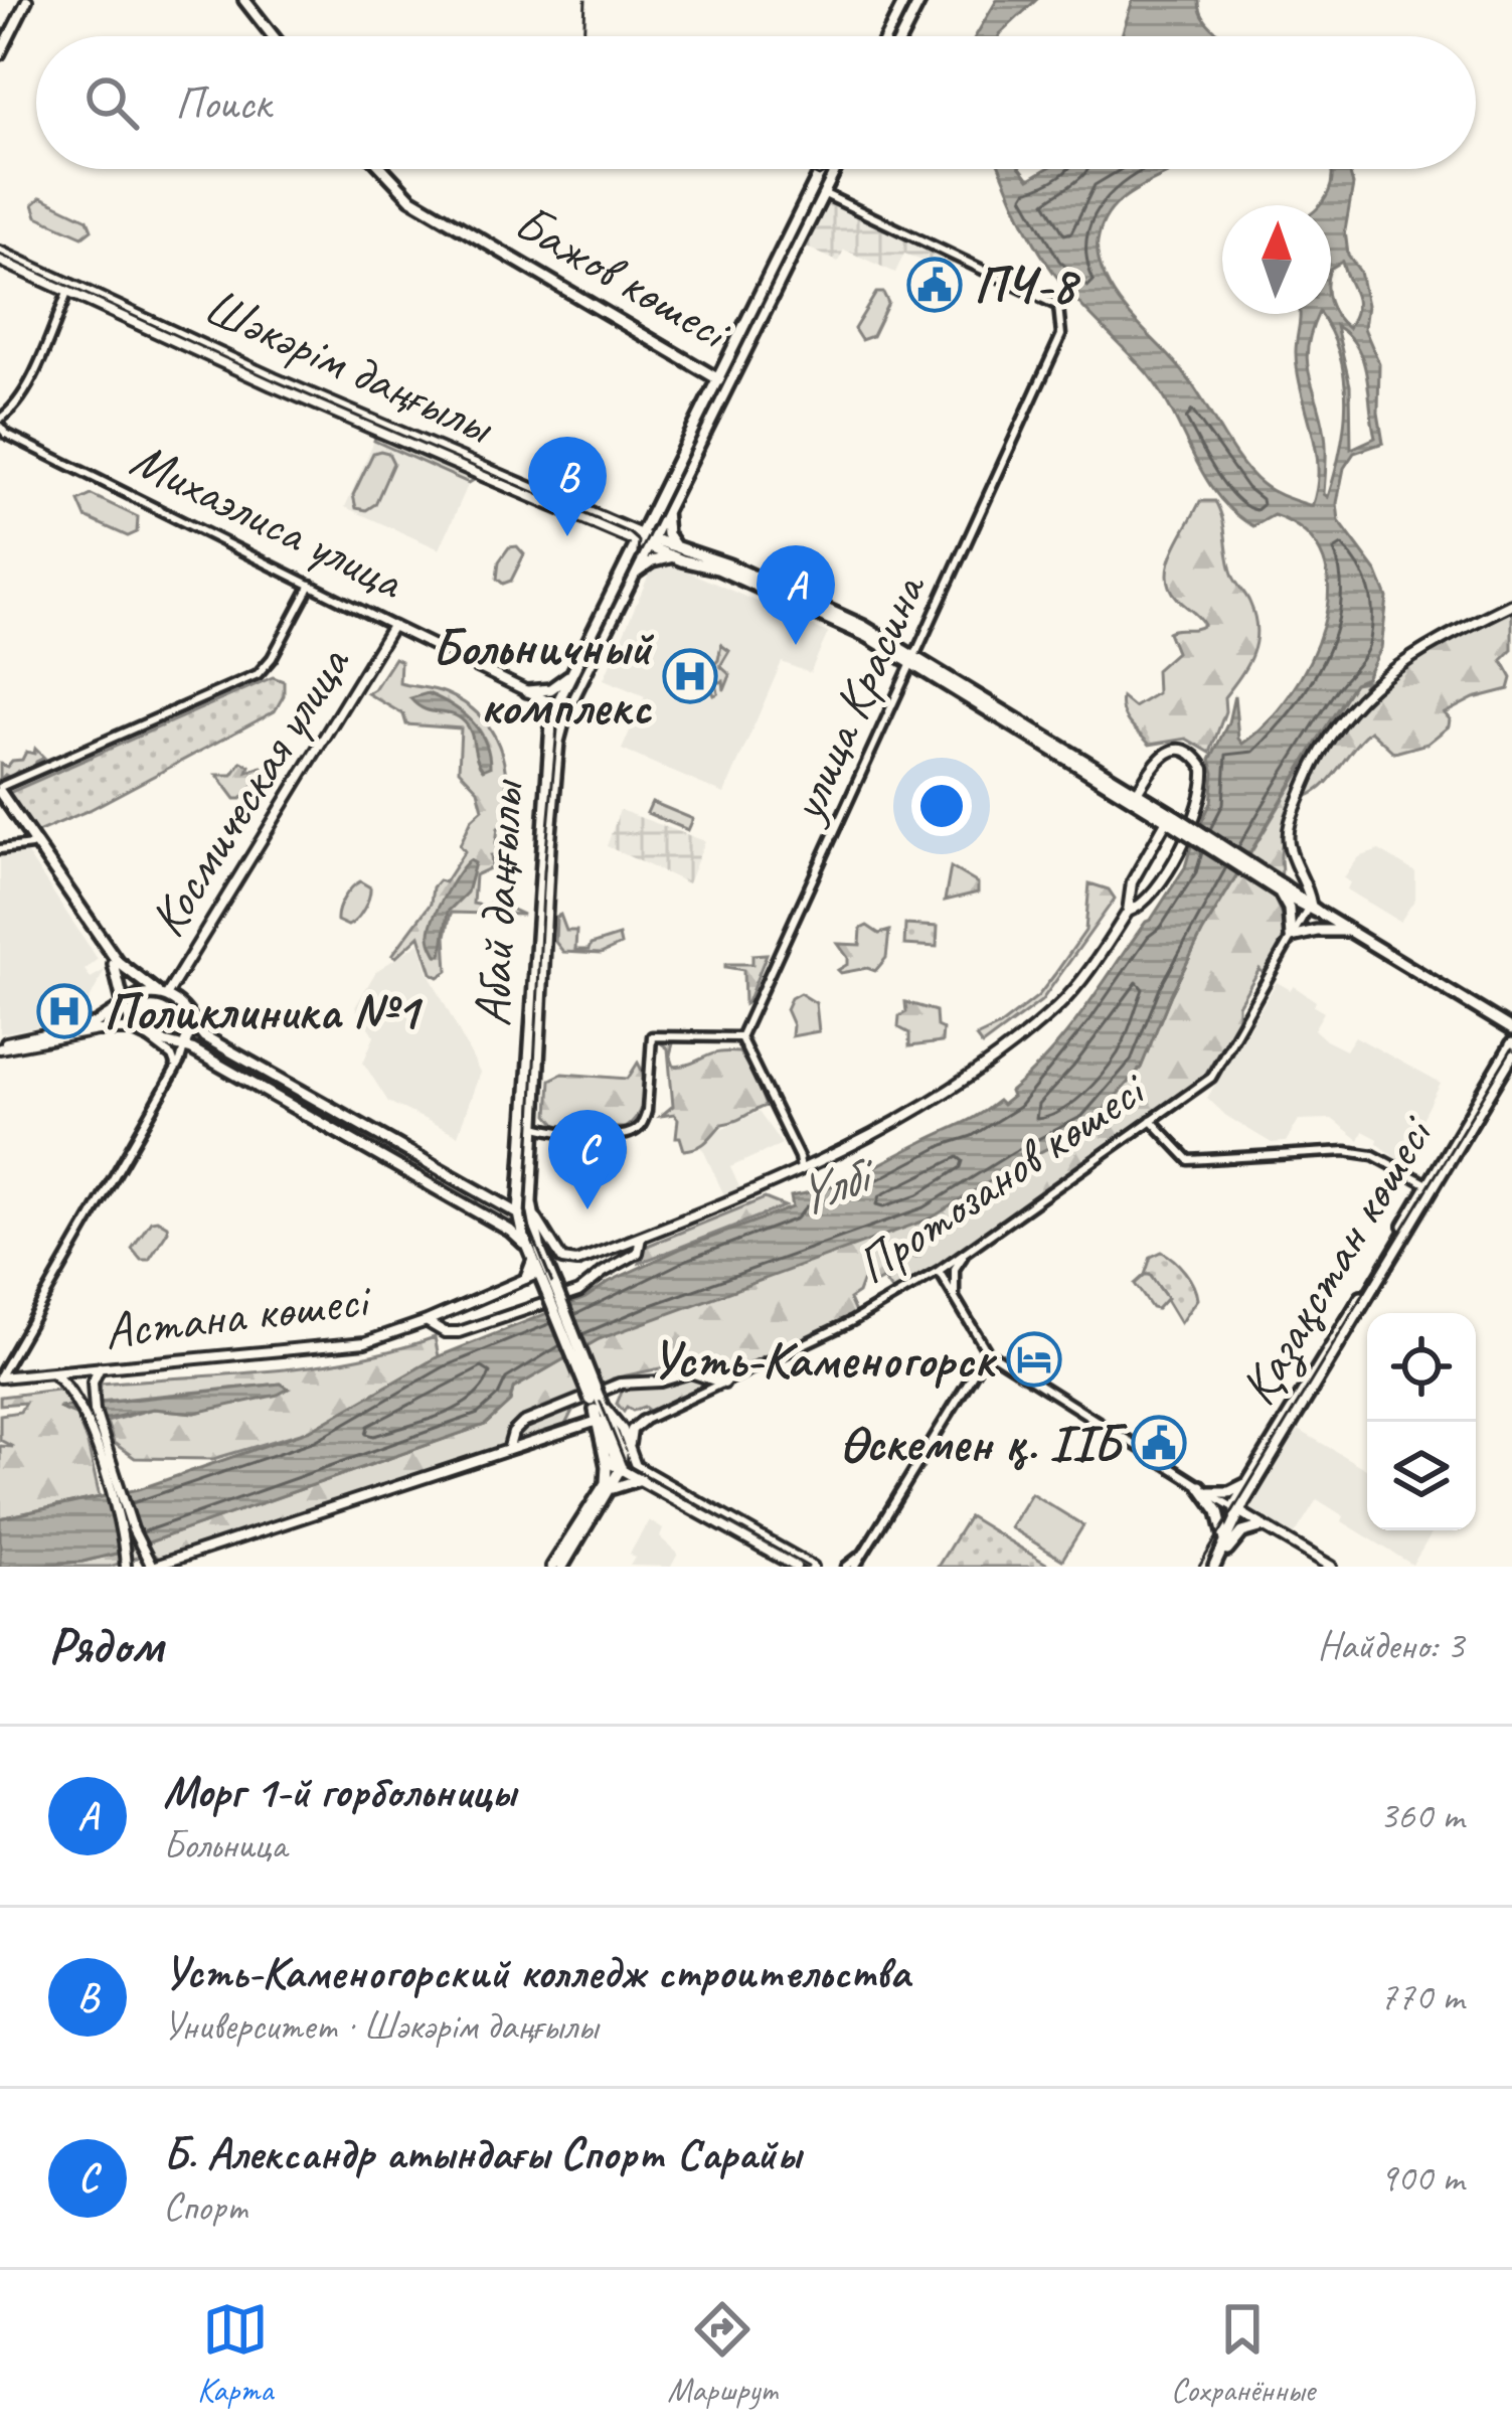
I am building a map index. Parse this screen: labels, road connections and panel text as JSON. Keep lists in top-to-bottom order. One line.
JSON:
{"streets":{"main road":["Бажов көшесі","Шәкәрім даңғылы","Михаэлиса улица","Космическая улица","Абай даңғылы","Қазақстан көшесі","Астана көшесі"],"street":["улица Красина","Протозанов көшесі"]},"crossings":[["Бажов көшесі","Абай даңғылы"],["Шәкәрім даңғылы","улица Красина"],["Шәкәрім даңғылы","Абай даңғылы"],["Михаэлиса улица","Космическая улица"],["Михаэлиса улица","Абай даңғылы"],["улица Красина","Абай даңғылы"],["Абай даңғылы","Астана көшесі"]],"water":["Үлбі"],"places":{"public building":["ПЧ-8","Өскемен қ. ІІБ"],"hospital":["Больничный комплекс","Поликлиника №1"],"hotel":["Усть-Каменогорск"]},"north":"top","page":{"search":"Поиск","pins":["B","A","C"],"heading":["Рядом","Найдено: 3"],"list":[{"mark":"A","name":"Морг 1-й горбольницы","note":"Больница","value":"360 m"},{"mark":"B","name":"Усть-Каменогорский колледж строительства","note":"Университет · Шәкәрім даңғылы","value":"770 m"},{"mark":"C","name":"Б. Александр атындағы Спорт Сарайы","note":"Спорт","value":"900 m"}],"nav":["Карта","Маршрут","Сохранённые"]}}
